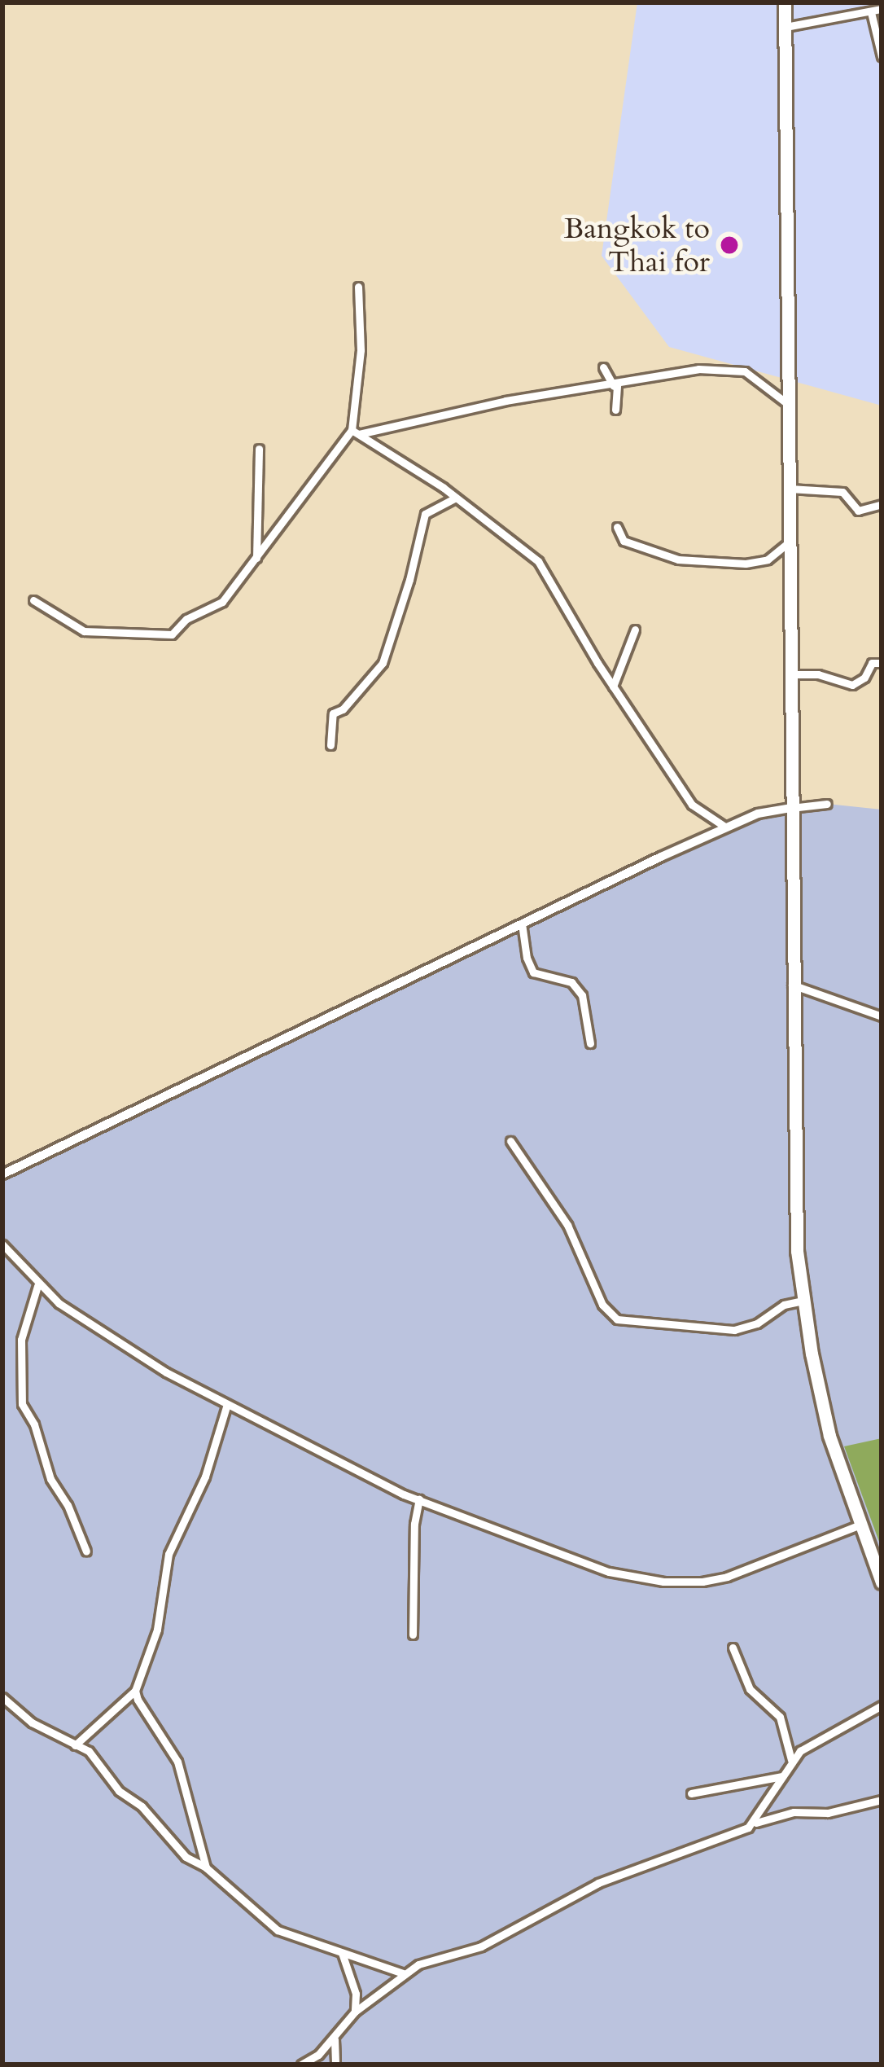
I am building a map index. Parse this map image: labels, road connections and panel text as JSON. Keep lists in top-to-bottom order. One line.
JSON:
{"places":["Bangkok to Thai for"]}
